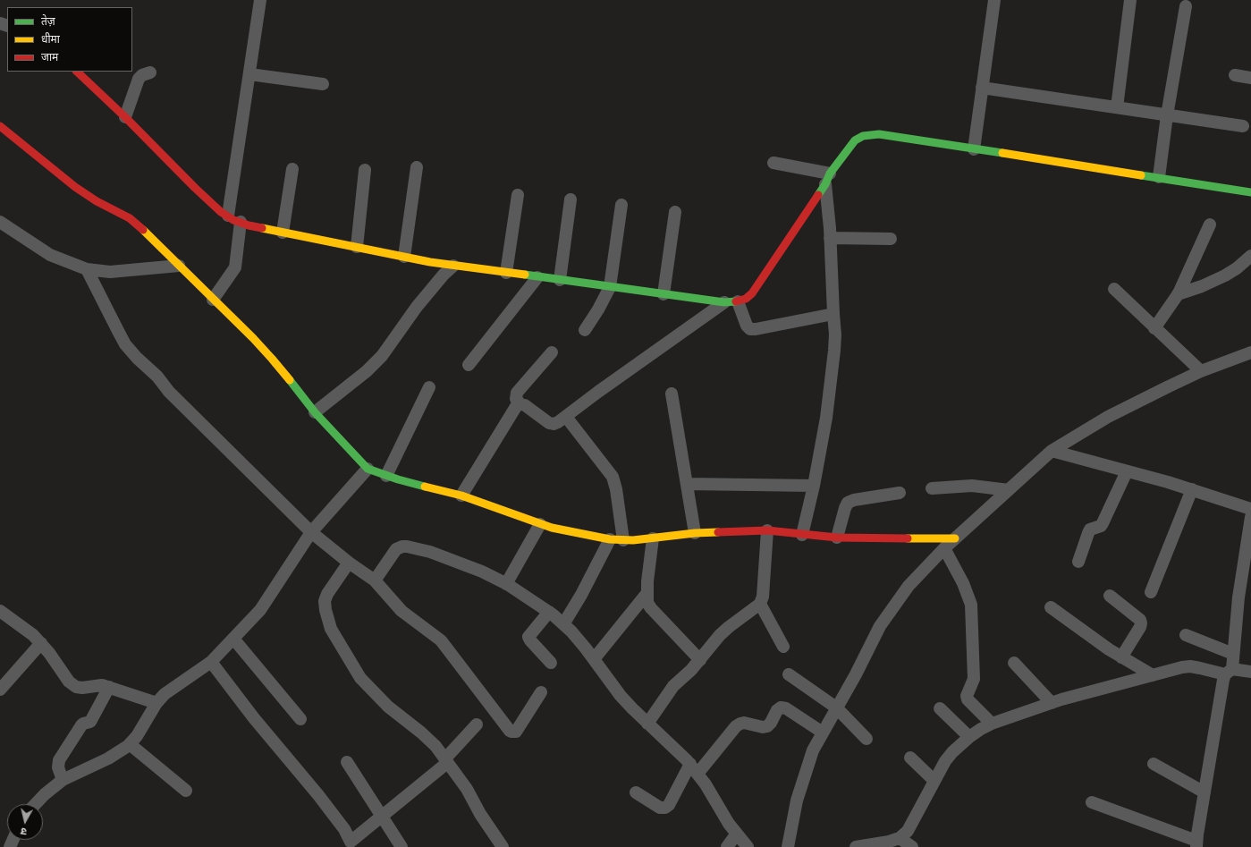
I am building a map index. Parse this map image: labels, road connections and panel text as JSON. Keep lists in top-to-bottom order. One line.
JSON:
{"legend":["तेज़","धीमा","जाम"],"north":"bottom"}
